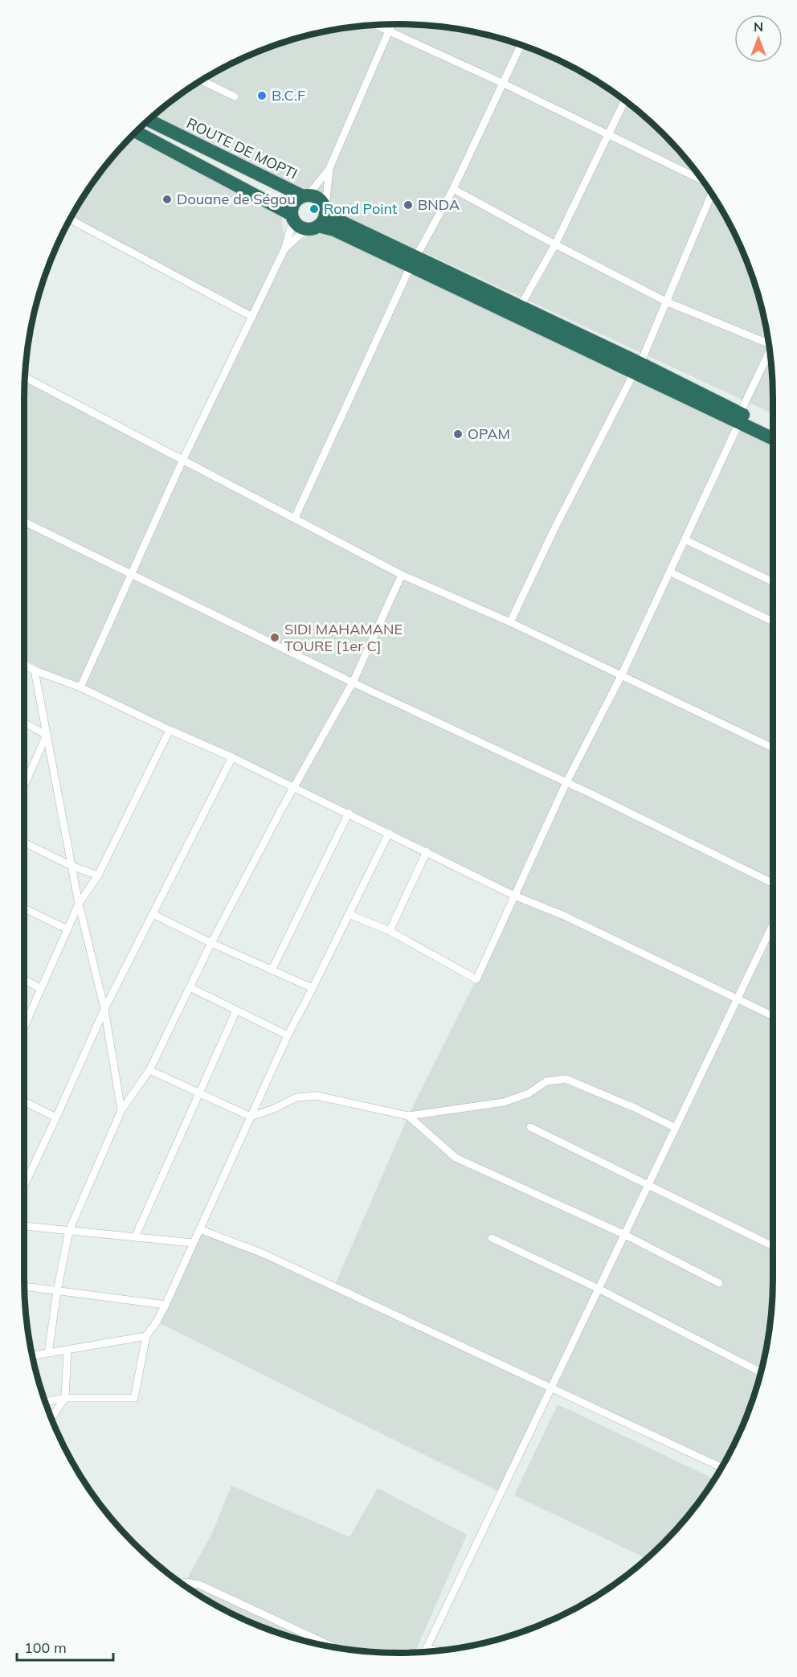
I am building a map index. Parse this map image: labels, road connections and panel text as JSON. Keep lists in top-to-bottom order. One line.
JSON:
{"streets":{"highway":["ROUTE DE MOPTI"]},"places":["B.C.F","Douane de Ségou","BNDA","Rond Point","OPAM","SIDI MAHAMANE TOURE [1er C]"],"scale_bar":"100 m","north":"top"}
